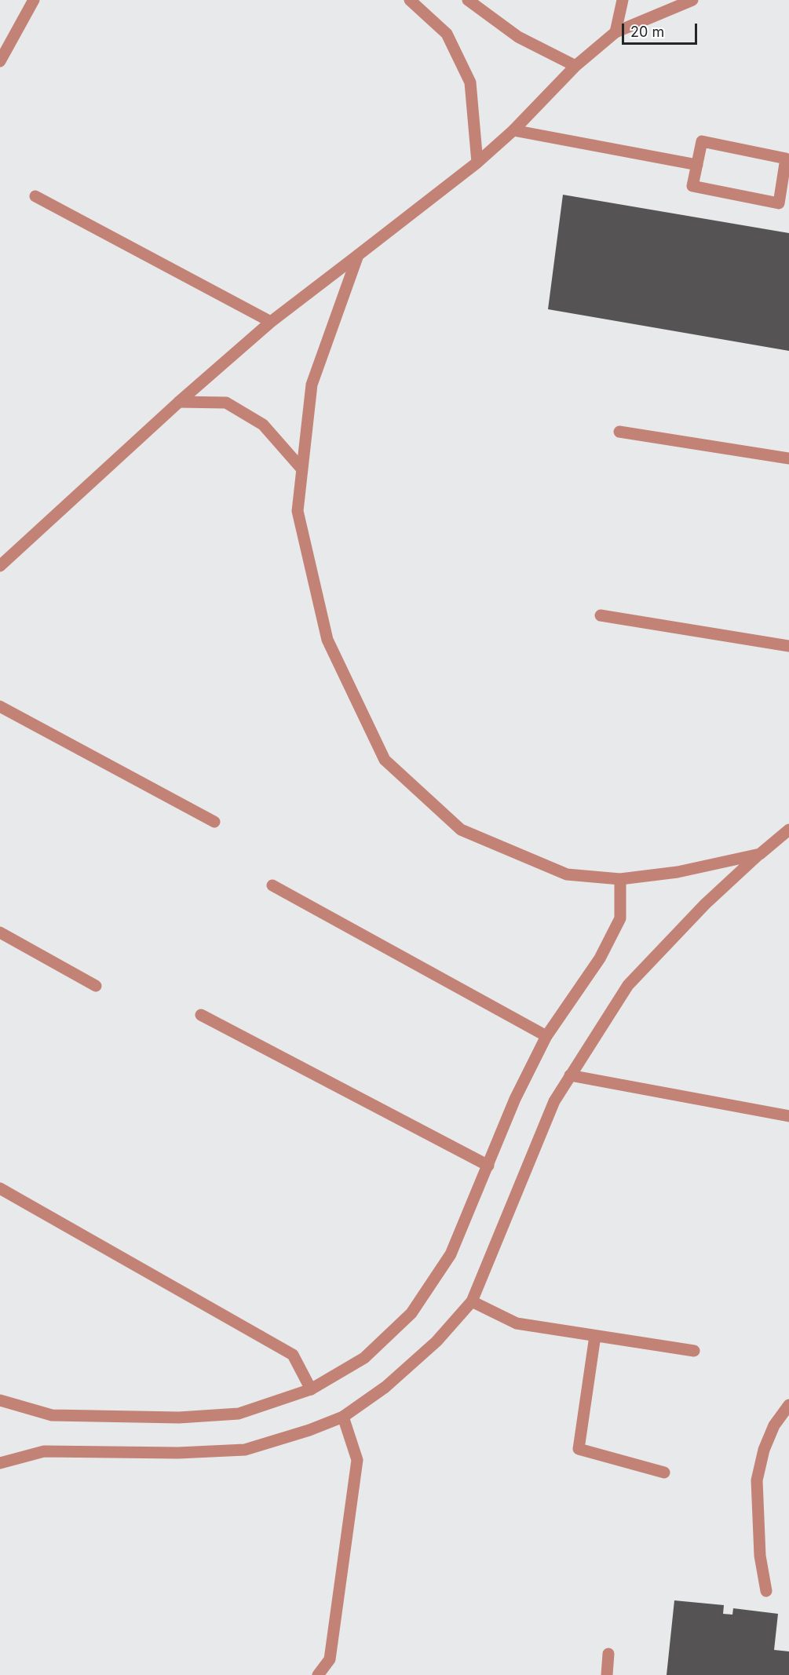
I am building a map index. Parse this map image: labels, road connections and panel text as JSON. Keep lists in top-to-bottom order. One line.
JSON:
{"scale_bar":"20 m"}
